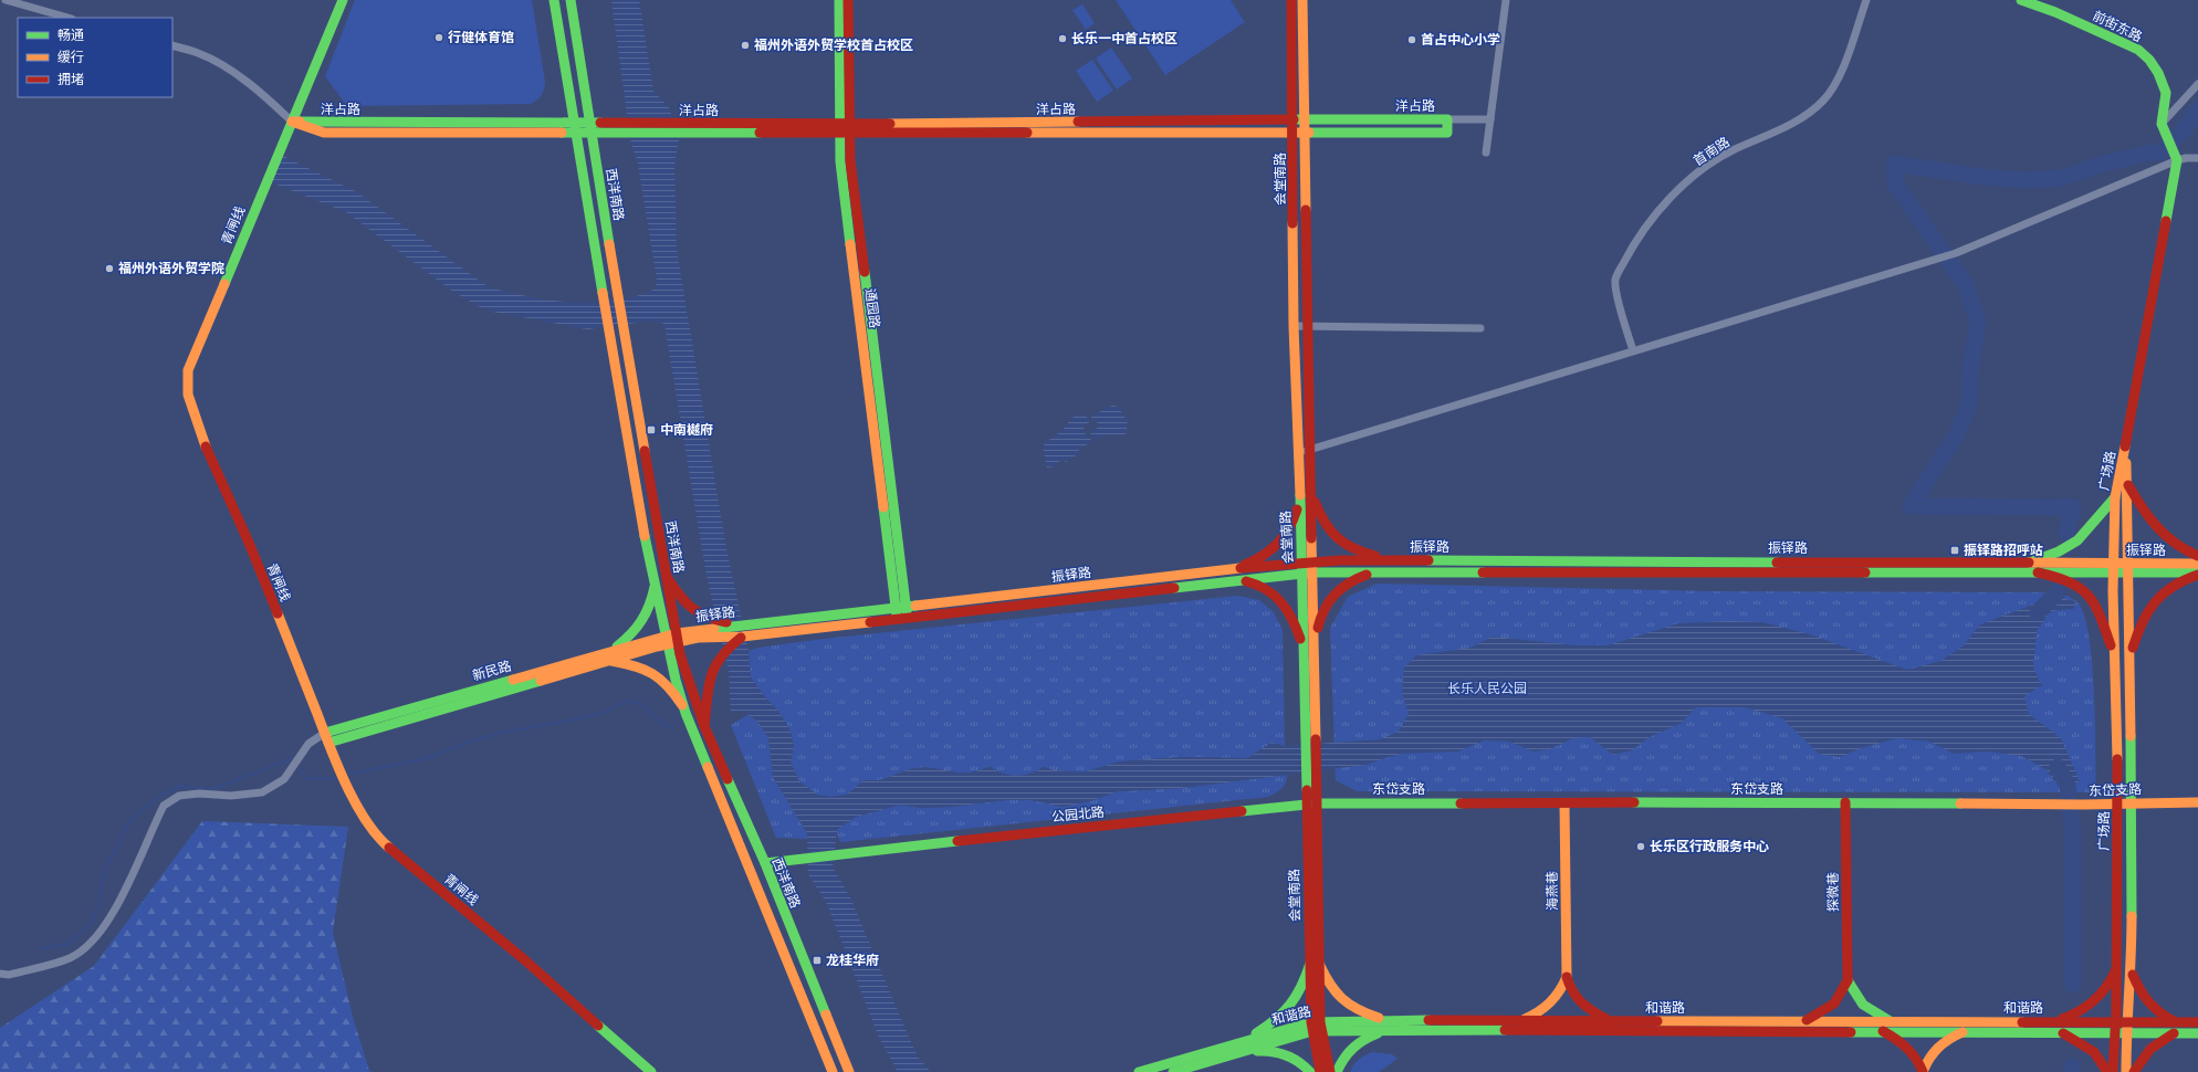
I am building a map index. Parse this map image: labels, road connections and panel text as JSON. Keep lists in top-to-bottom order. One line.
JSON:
{"streets":{"main road":["前街东路","洋占路","会堂南路","西洋南路","青闸线","通园路","广场路","振铎路","新民路","东岱支路","公园北路","海燕巷","探微巷","和谐路"],"street":["首南路"]},"crossings":[["洋占路","会堂南路"],["洋占路","西洋南路"],["洋占路","青闸线"],["洋占路","通园路"],["会堂南路","振铎路"],["会堂南路","东岱支路"],["会堂南路","公园北路"],["会堂南路","和谐路"],["西洋南路","振铎路"],["西洋南路","新民路"],["西洋南路","公园北路"],["青闸线","新民路"],["通园路","振铎路"],["广场路","振铎路"],["广场路","东岱支路"],["广场路","和谐路"],["振铎路","新民路"],["东岱支路","公园北路"],["东岱支路","海燕巷"],["东岱支路","探微巷"]],"parks":["长乐人民公园"],"places":{"other":["行健体育馆","长乐一中首占校区","首占中心小学","福州外语外贸学校首占校区","福州外语外贸学院","长乐区行政服务中心"],"transit":["中南樾府","振铎路招呼站","龙桂华府"]},"legend":["畅通","缓行","拥堵"]}
